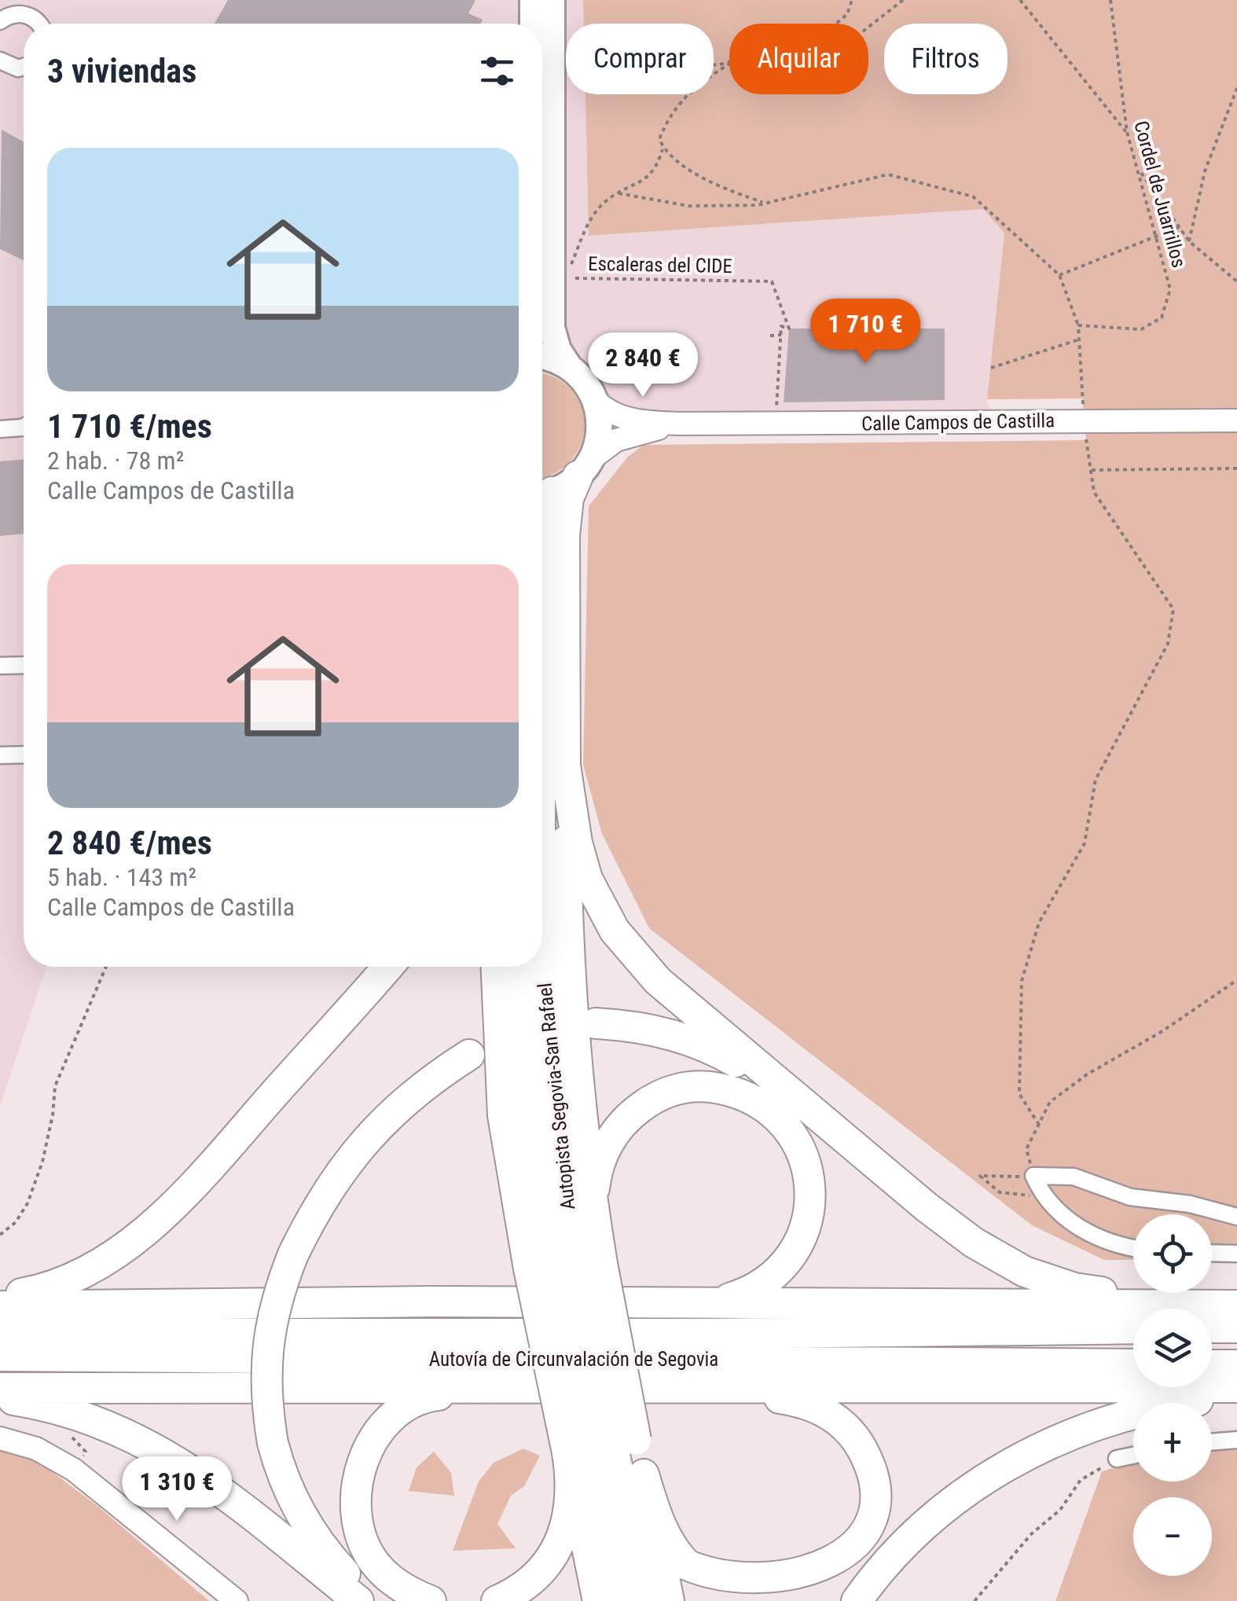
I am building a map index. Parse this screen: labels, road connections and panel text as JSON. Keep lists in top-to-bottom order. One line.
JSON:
{"streets":{"highway":["Autopista Segovia-San Rafael","Autovía de Circunvalación de Segovia"],"main road":["Calle Campos de Castilla"],"path":["Cordel de Juarrillos","Escaleras del CIDE"]},"page":{"chip":["Comprar","Alquilar","Filtros"],"heading":"3 viviendas","list":[{"name":"1 710 €/mes","note":"2 hab. · 78 m² · Calle Campos de Castilla"},{"name":"2 840 €/mes","note":"5 hab. · 143 m² · Calle Campos de Castilla"}],"price":["1 710 €","2 840 €","1 310 €"],"map_buttons":["+","−"]}}
